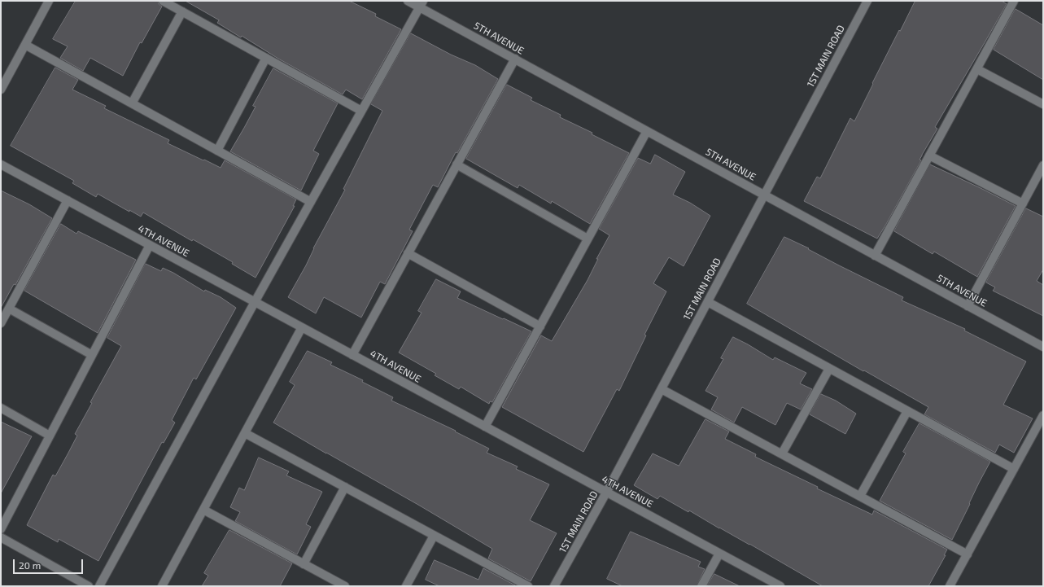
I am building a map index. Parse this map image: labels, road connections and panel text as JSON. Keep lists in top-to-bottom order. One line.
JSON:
{"streets":{"street":["5TH AVENUE","1ST MAIN ROAD","4TH AVENUE"]},"crossings":[["5TH AVENUE","1ST MAIN ROAD"],["1ST MAIN ROAD","4TH AVENUE"]],"scale_bar":"20 m"}
